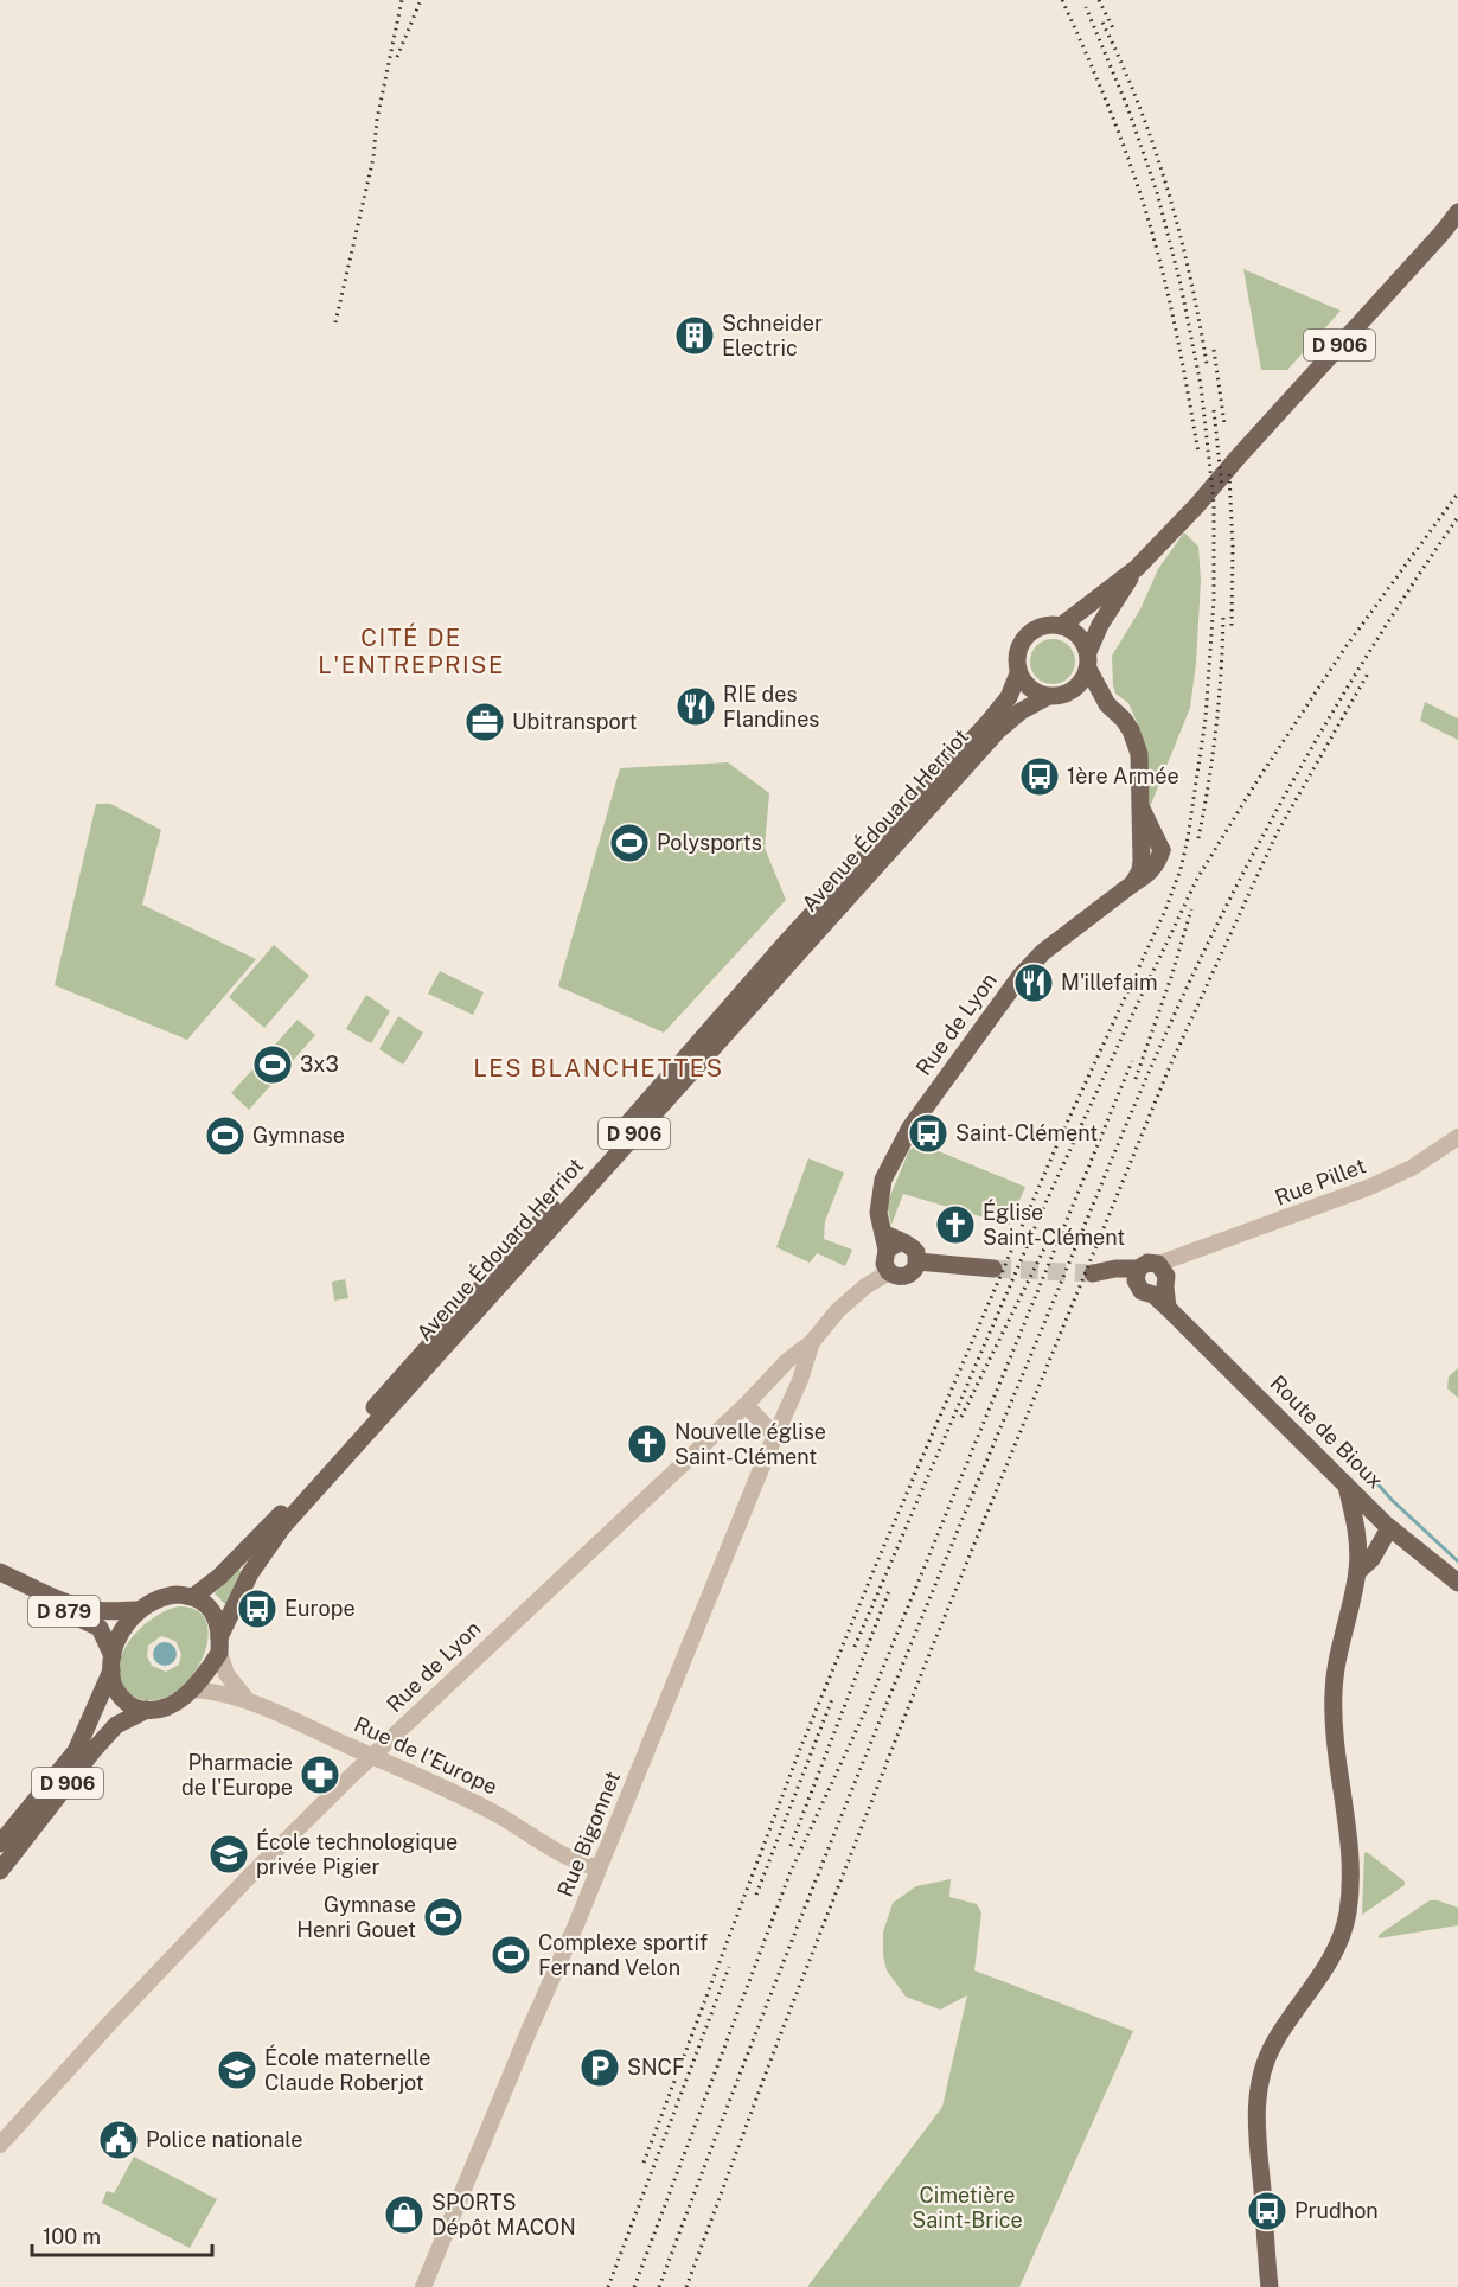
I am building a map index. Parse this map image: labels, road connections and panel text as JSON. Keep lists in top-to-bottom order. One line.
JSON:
{"streets":{"main road":["D 906","Avenue Édouard Herriot","Rue de Lyon","Route de Bioux","D 879"],"street":["Rue Pillet","Rue de l'Europe","Rue Bigonnet"]},"crossings":[["D 906","Avenue Édouard Herriot"],["D 906","D 879"],["D 906","Rue de l'Europe"],["Avenue Édouard Herriot","D 879"],["Avenue Édouard Herriot","Rue de l'Europe"],["Rue de Lyon","Rue de l'Europe"],["Rue de Lyon","Rue Bigonnet"],["Rue Pillet","Route de Bioux"],["D 879","Rue de l'Europe"],["Rue de l'Europe","Rue Bigonnet"]],"districts":["CITÉ DE L'ENTREPRISE","LES BLANCHETTES"],"parks":["Cimetière Saint-Brice"],"places":{"building":["Schneider Electric"],"restaurant":["RIE des Flandines","M'illefaim"],"office":["Ubitransport"],"bus stop":["1ère Armée","Saint-Clément","Europe","Prudhon"],"sports":["Polysports","3x3","Gymnase","Gymnase Henri Gouet","Complexe sportif Fernand Velon"],"church":["Église Saint-Clément","Nouvelle église Saint-Clément"],"pharmacy":["Pharmacie de l'Europe"],"school or university":["École technologique privée Pigier","École maternelle Claude Roberjot"],"parking":["SNCF"],"public building":["Police nationale"],"shop":["SPORTS Dépôt MACON"]},"scale_bar":"100 m"}
